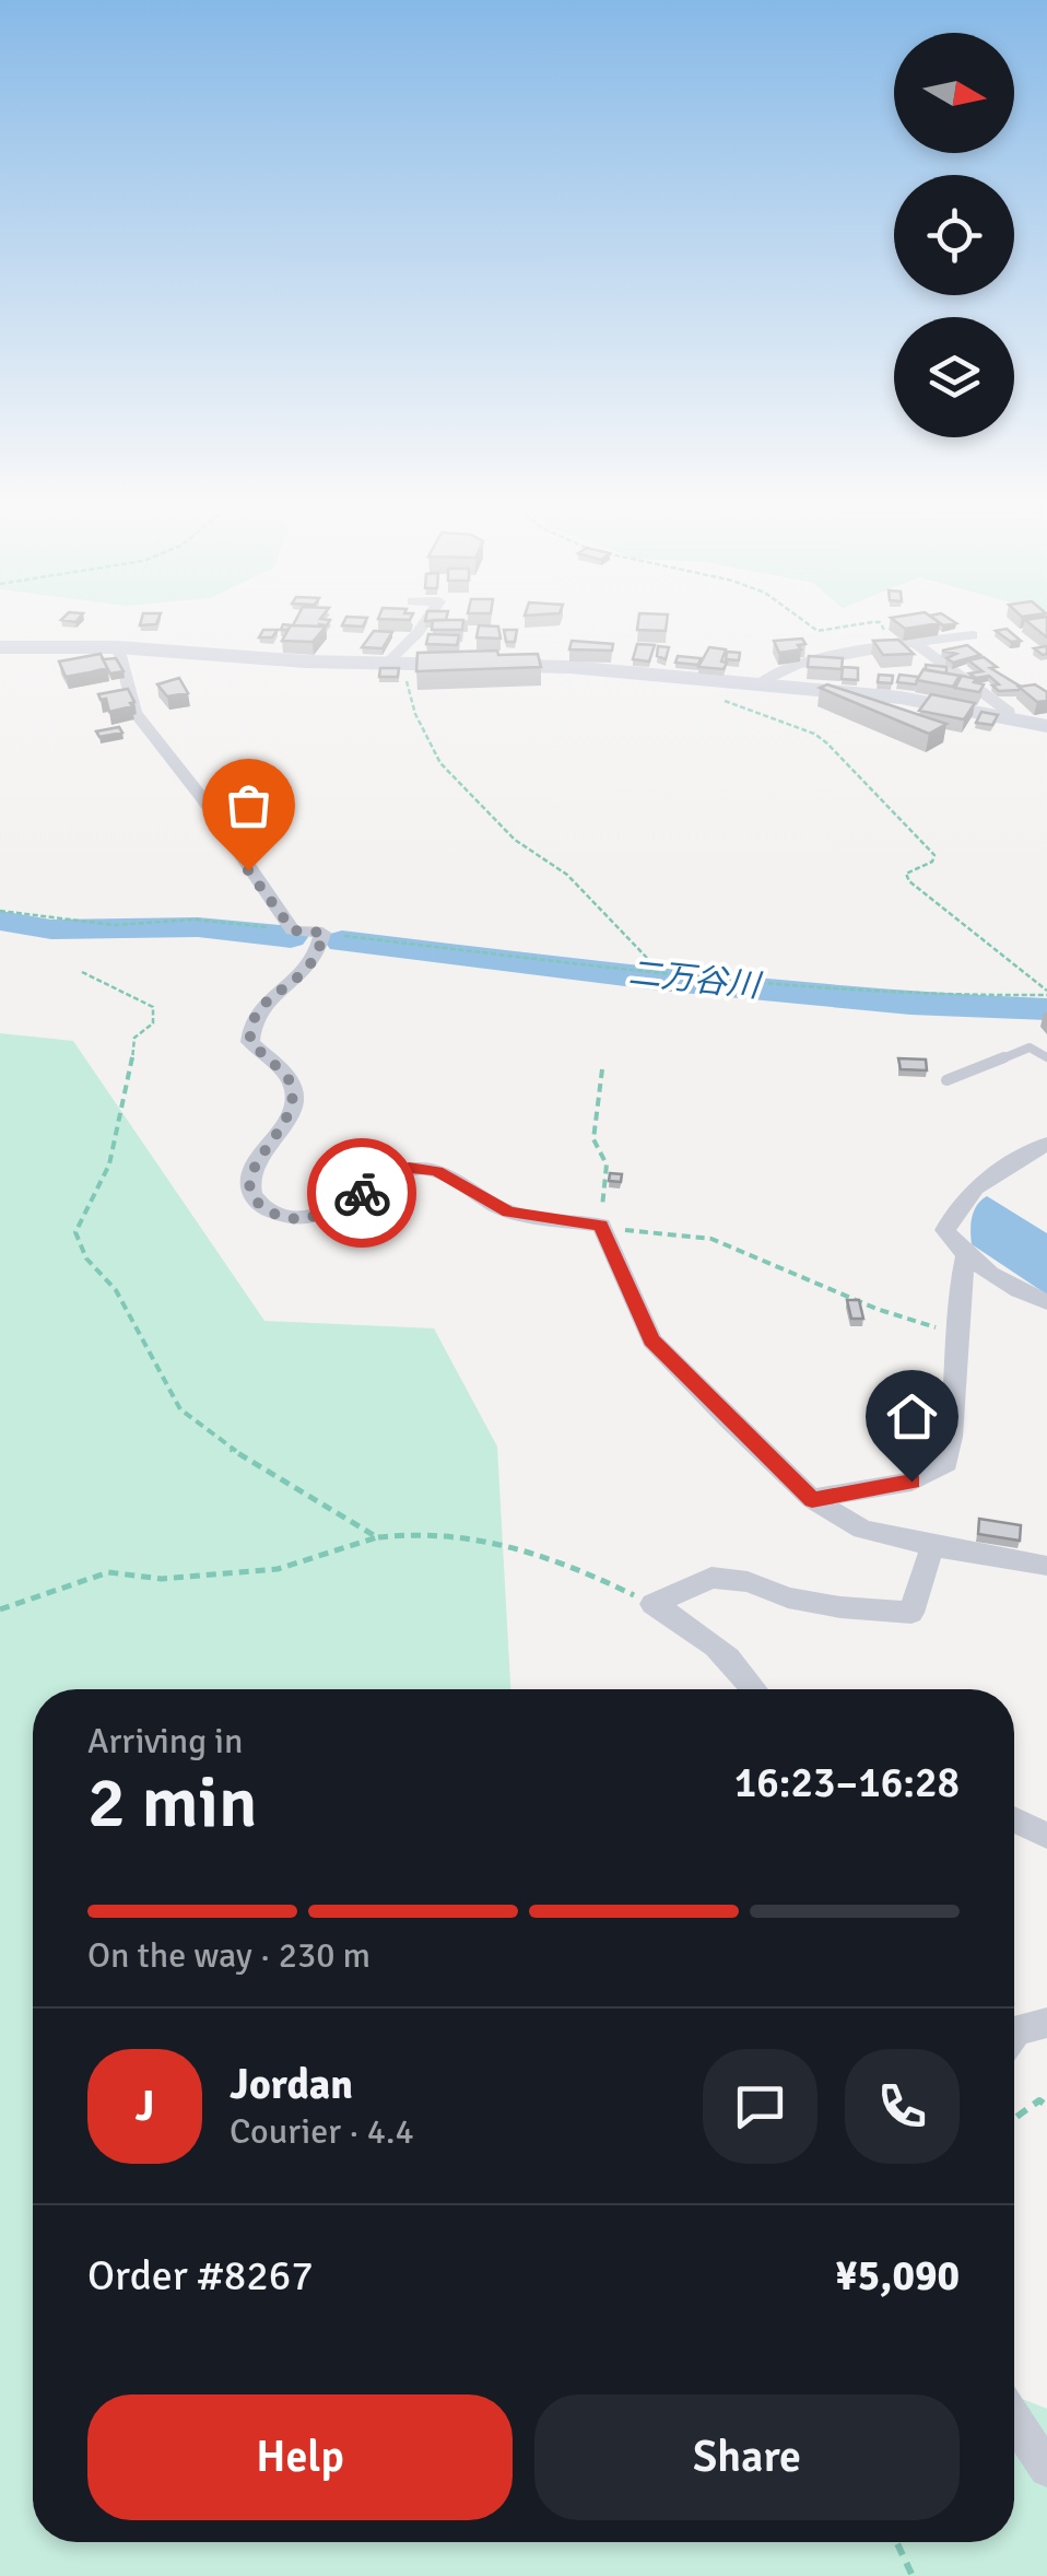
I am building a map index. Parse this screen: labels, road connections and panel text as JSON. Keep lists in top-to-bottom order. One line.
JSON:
{"water":["二万谷川"],"north":"right","page":{"heading":["2 min","Arriving in","16:23–16:28"],"panel":["Jordan","Courier · 4.4","Order #8267","¥5,090"],"bar":"On the way · 230 m","round":"J","buttons":["Help","Share"]}}
